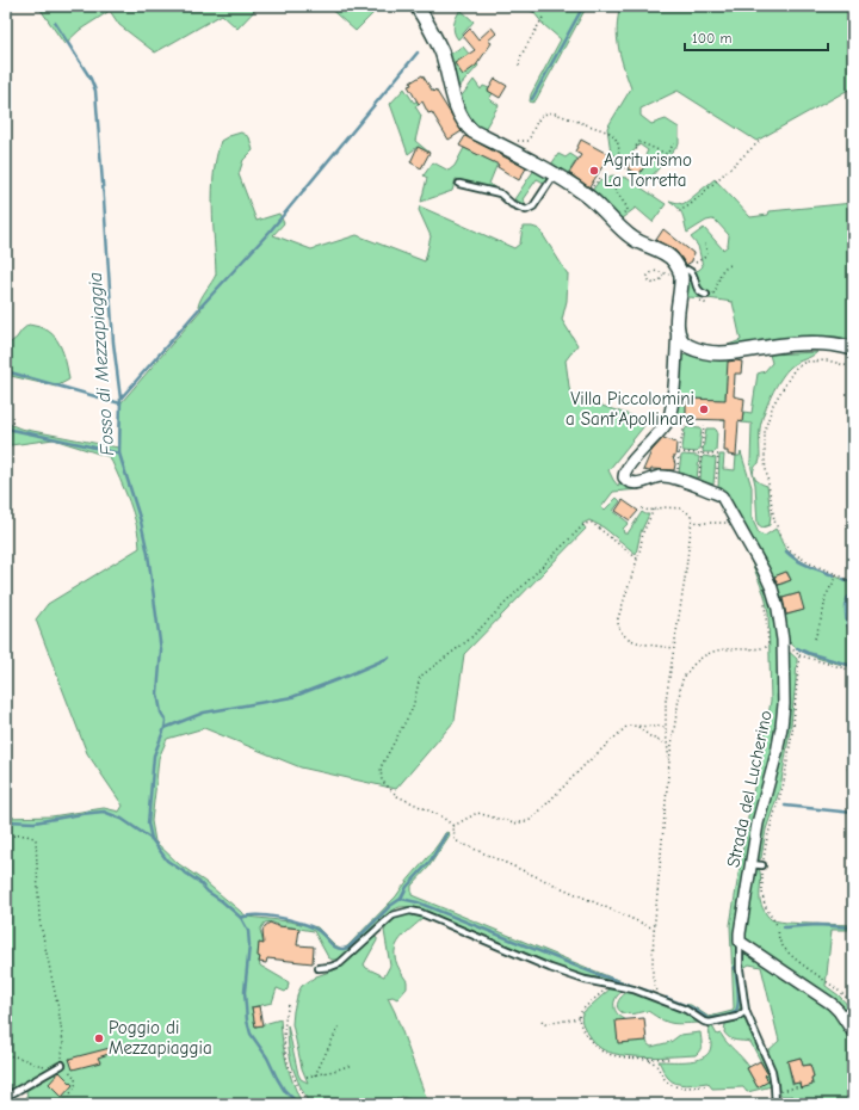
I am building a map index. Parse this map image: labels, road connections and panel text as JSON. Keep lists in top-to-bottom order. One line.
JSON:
{"streets":{"street":["Strada del Lucherino"]},"water":["Fosso di Mezzapiaggia"],"places":["Agriturismo La Torretta","Villa Piccolomini a Sant'Apollinare","Poggio di Mezzapiaggia"],"scale_bar":"100 m"}
